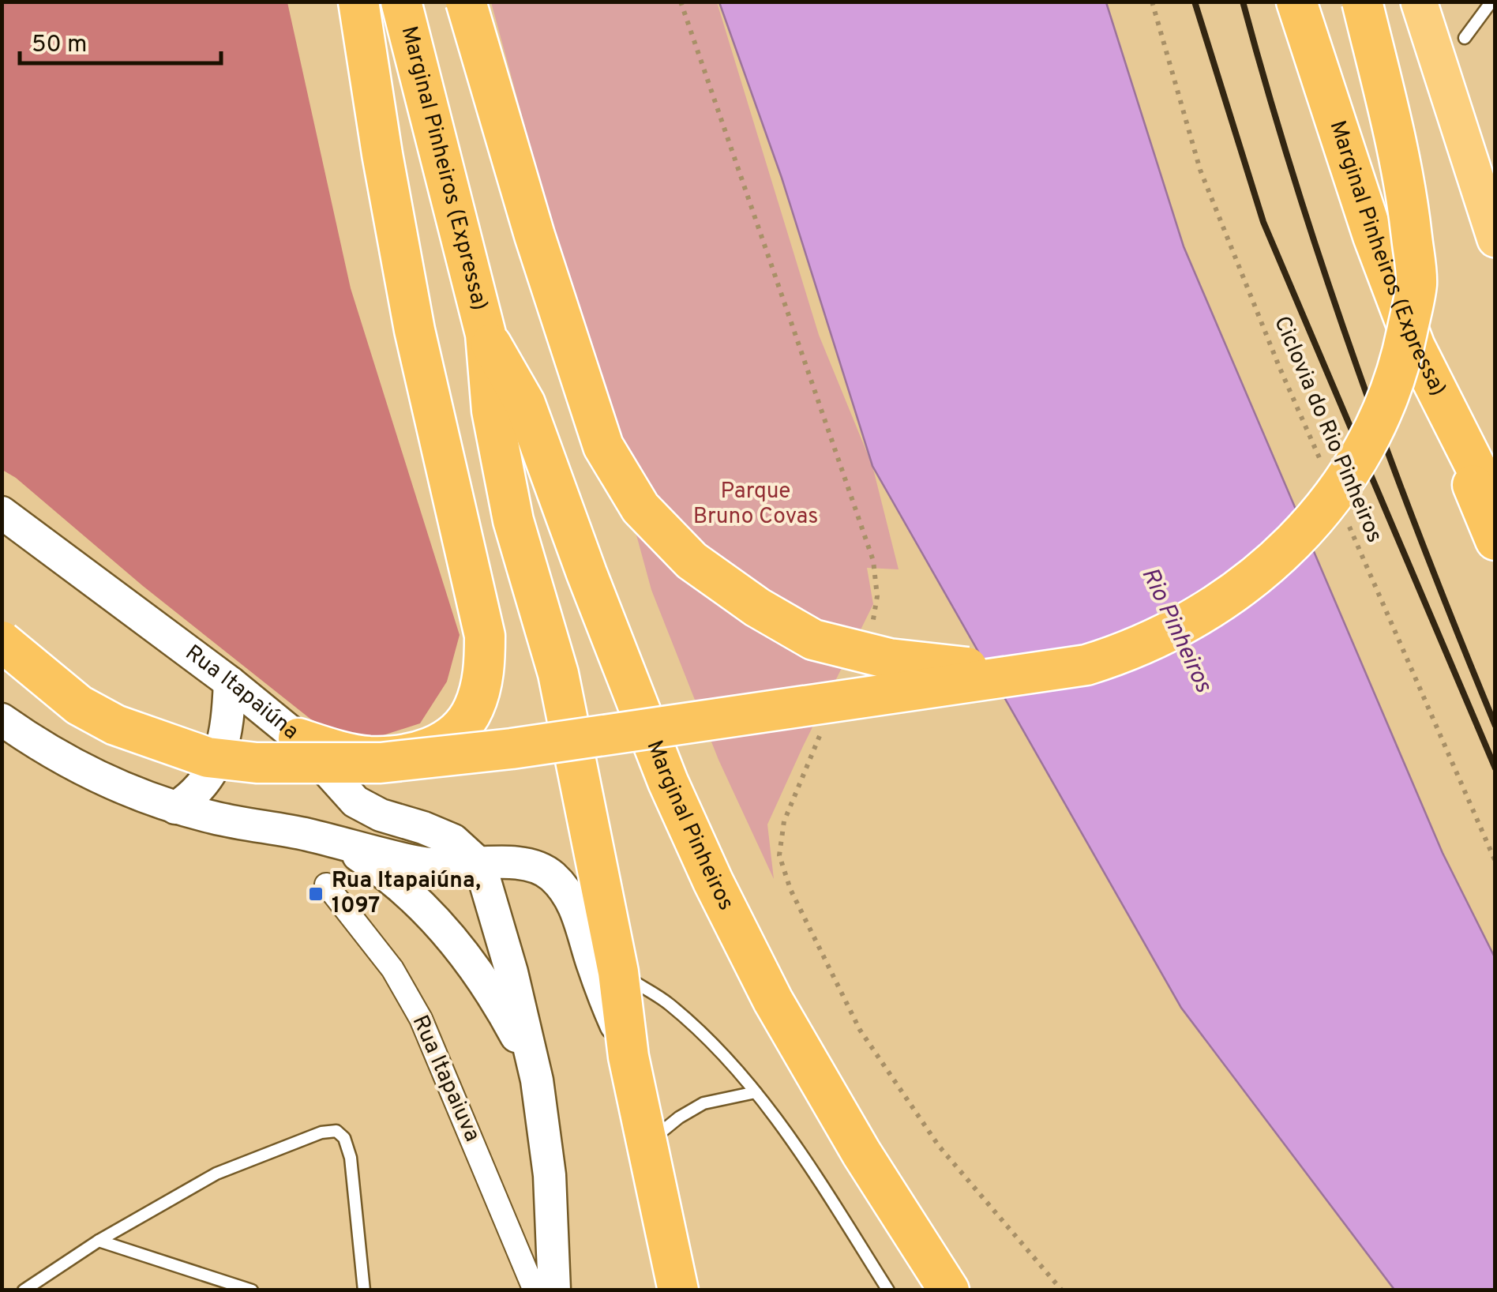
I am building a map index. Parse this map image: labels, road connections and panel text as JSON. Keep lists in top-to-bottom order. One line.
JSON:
{"streets":{"highway":["Marginal Pinheiros (Expressa)","Marginal Pinheiros"],"main road":["Rua Itapaiúna"],"street":["Rua Itapaiuva"],"path":["Ciclovia do Rio Pinheiros"]},"crossings":[["Marginal Pinheiros (Expressa)","Marginal Pinheiros"]],"water":["Rio Pinheiros"],"parks":["Parque Bruno Covas"],"places":{"transit":["Rua Itapaiúna, 1097"]},"scale_bar":"50 m"}
